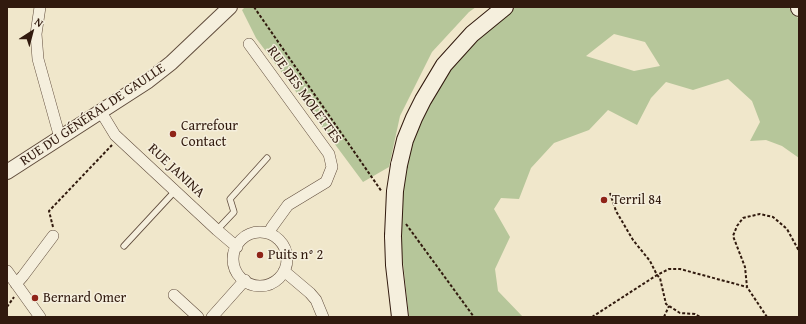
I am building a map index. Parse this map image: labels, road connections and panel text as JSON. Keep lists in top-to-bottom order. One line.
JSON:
{"streets":{"street":["RUE DES MOLETTES","RUE DU GÉNÉRAL DE GAULLE","RUE JANINA"]},"crossings":[["RUE DES MOLETTES","RUE JANINA"],["RUE DU GÉNÉRAL DE GAULLE","RUE JANINA"]],"places":["Carrefour Contact","Terril 84","Puits n° 2","Bernard Omer"],"north":"top right"}
